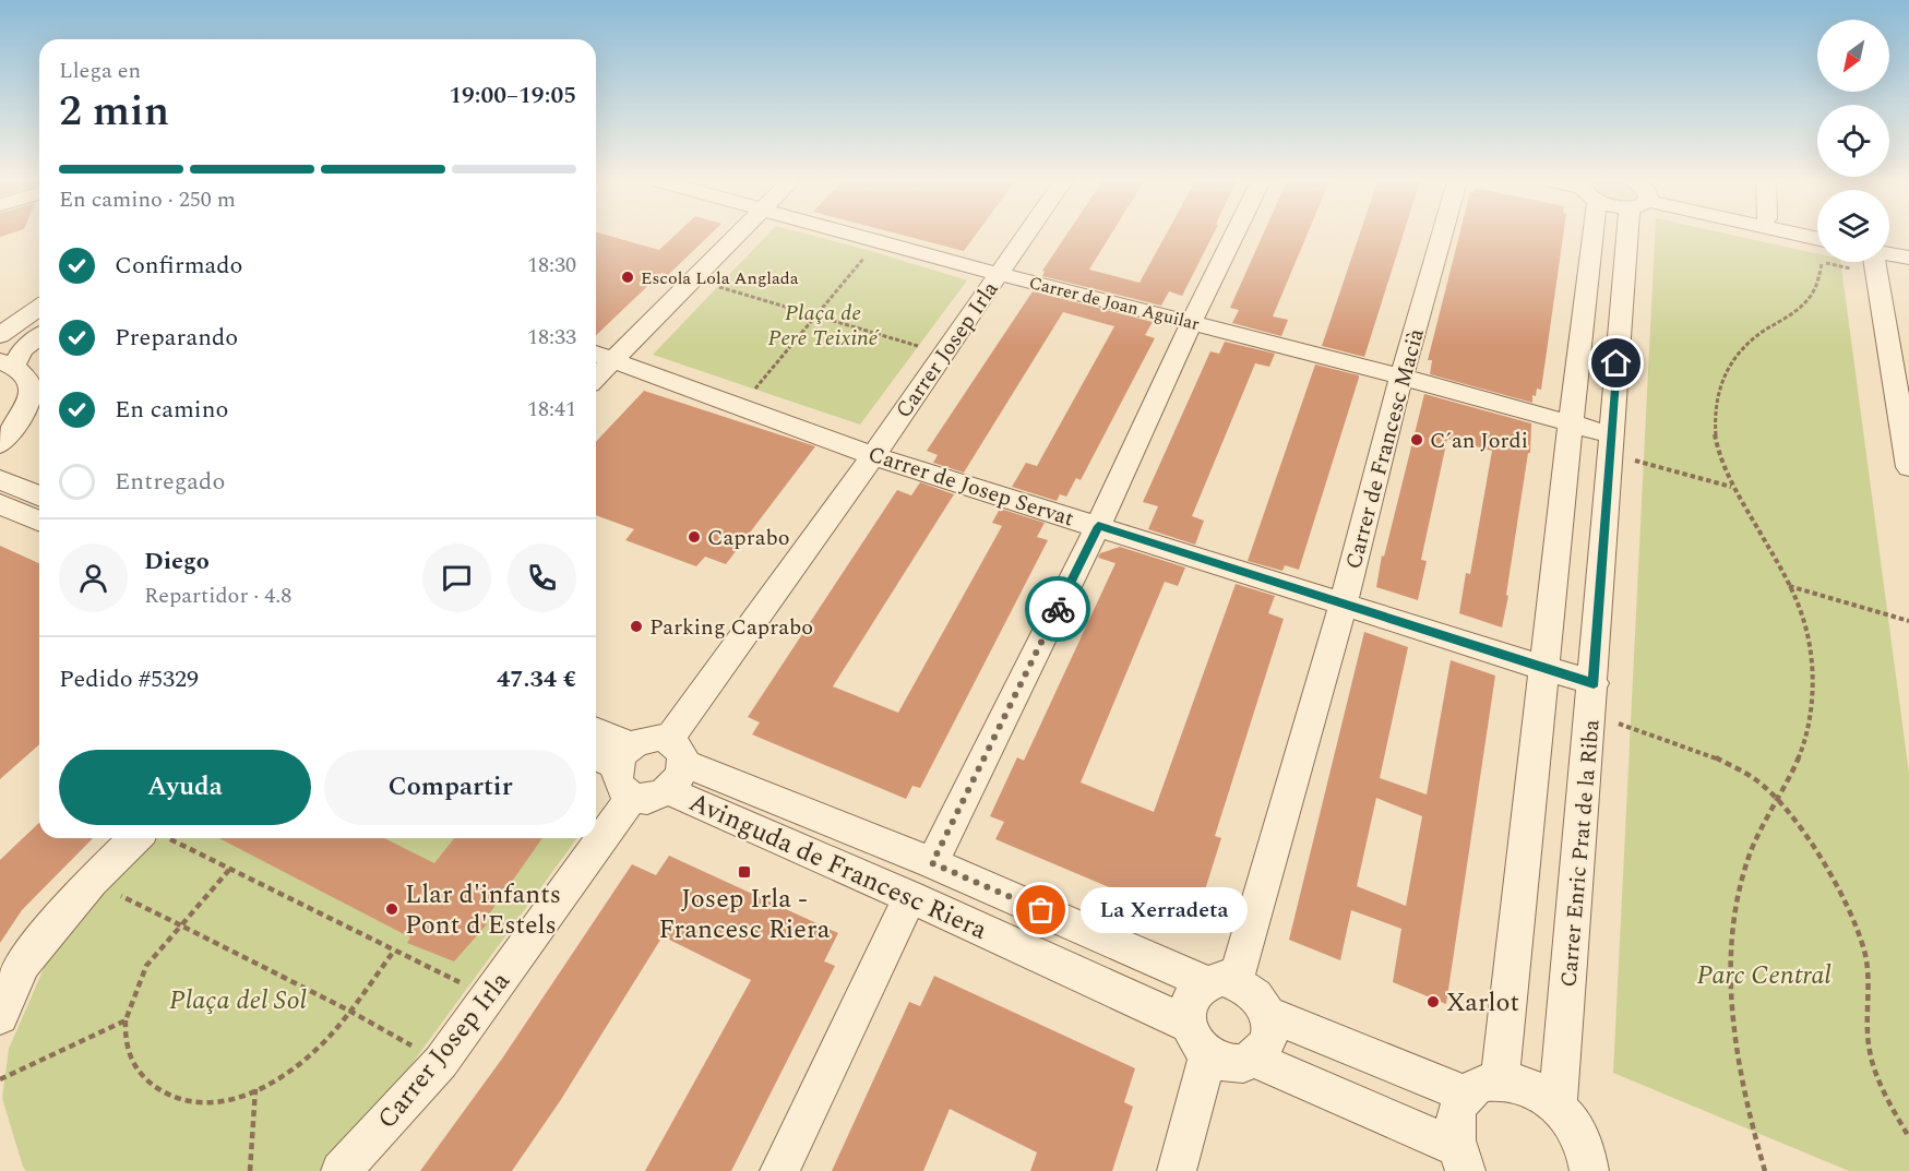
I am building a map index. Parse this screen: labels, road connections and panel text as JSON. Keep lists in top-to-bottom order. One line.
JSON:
{"streets":{"street":["Carrer de Joan Aguilar","Carrer Josep Irla","Carrer de Francesc Macià","Carrer de Josep Servat","Carrer Enric Prat de la Riba","Avinguda de Francesc Riera"]},"crossings":[["Carrer de Joan Aguilar","Carrer Josep Irla"],["Carrer de Joan Aguilar","Carrer de Francesc Macià"],["Carrer de Joan Aguilar","Carrer Enric Prat de la Riba"],["Carrer Josep Irla","Carrer de Josep Servat"],["Carrer Josep Irla","Avinguda de Francesc Riera"],["Carrer de Francesc Macià","Carrer de Josep Servat"],["Carrer de Francesc Macià","Avinguda de Francesc Riera"],["Carrer de Josep Servat","Carrer Enric Prat de la Riba"]],"parks":["Plaça de Pere Teixiné","Parc Central","Plaça del Sol"],"places":{"other":["Escola Lola Anglada","C´an Jordi","Caprabo","Parking Caprabo","Llar d'infants Pont d'Estels","La Xerradeta","Xarlot"],"transit":["Josep Irla - Francesc Riera"]},"north":"bottom left","page":{"heading":["2 min","Llega en","19:00–19:05"],"panel":["Diego","Repartidor · 4.8","Pedido #5329","47.34 €"],"bar":"En camino · 250 m","list":[["Confirmado","18:30"],["Preparando","18:33"],["En camino","18:41"],"Entregado"],"buttons":["Ayuda","Compartir"],"bubble":"La Xerradeta"}}
